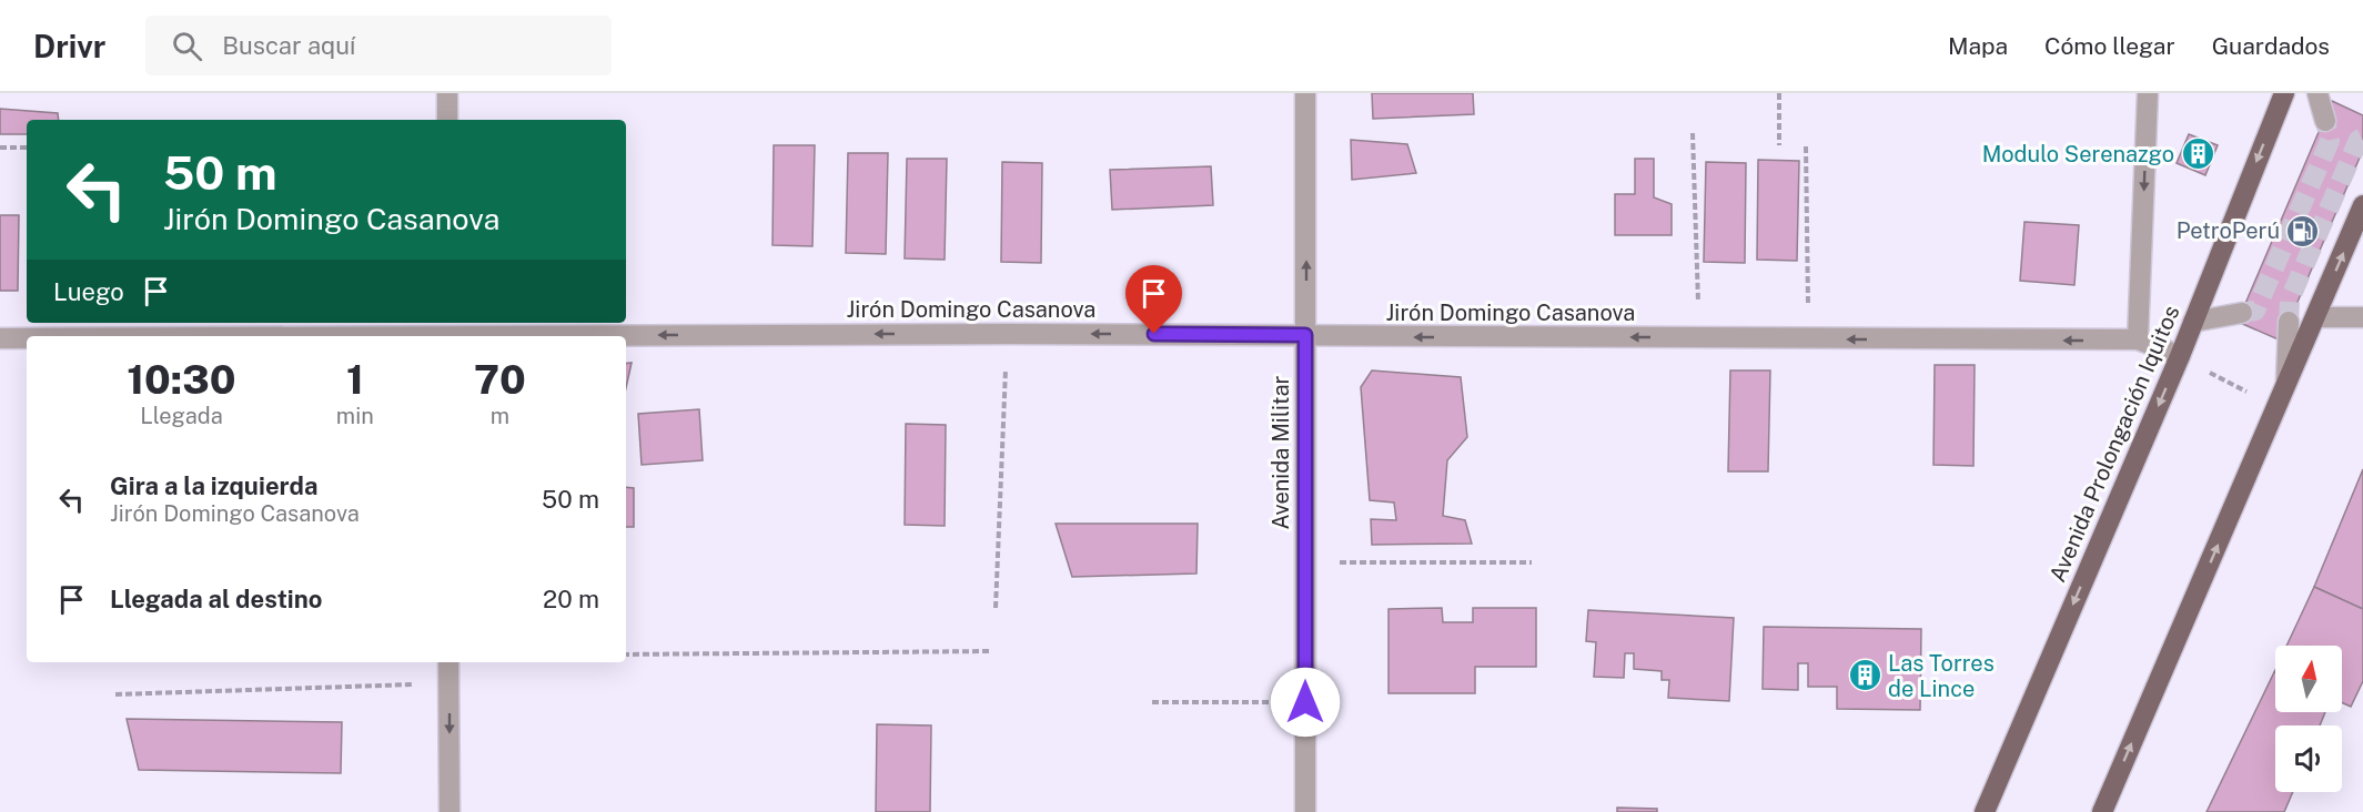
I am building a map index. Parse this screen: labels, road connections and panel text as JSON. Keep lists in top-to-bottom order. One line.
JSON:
{"streets":{"main road":["Avenida Prolongación Iquitos"],"street":["Jirón Domingo Casanova","Avenida Militar"]},"crossings":[["Jirón Domingo Casanova","Avenida Prolongación Iquitos"],["Jirón Domingo Casanova","Avenida Militar"]],"one_way":["Jirón Domingo Casanova"],"places":{"building":["Modulo Serenazgo","Las Torres de Lince"],"fuel station":["PetroPerú"]},"north":"top","page":{"header":"Drivr","search":"Buscar aquí","nav":["Mapa","Cómo llegar","Guardados"],"turn":["50 m","Jirón Domingo Casanova"],"then":"Luego","eta":["10:30","Llegada","1","min","70","m"],"list":[{"name":"Gira a la izquierda","note":"Jirón Domingo Casanova","value":"50 m"},{"name":"Llegada al destino","value":"20 m"}]}}
